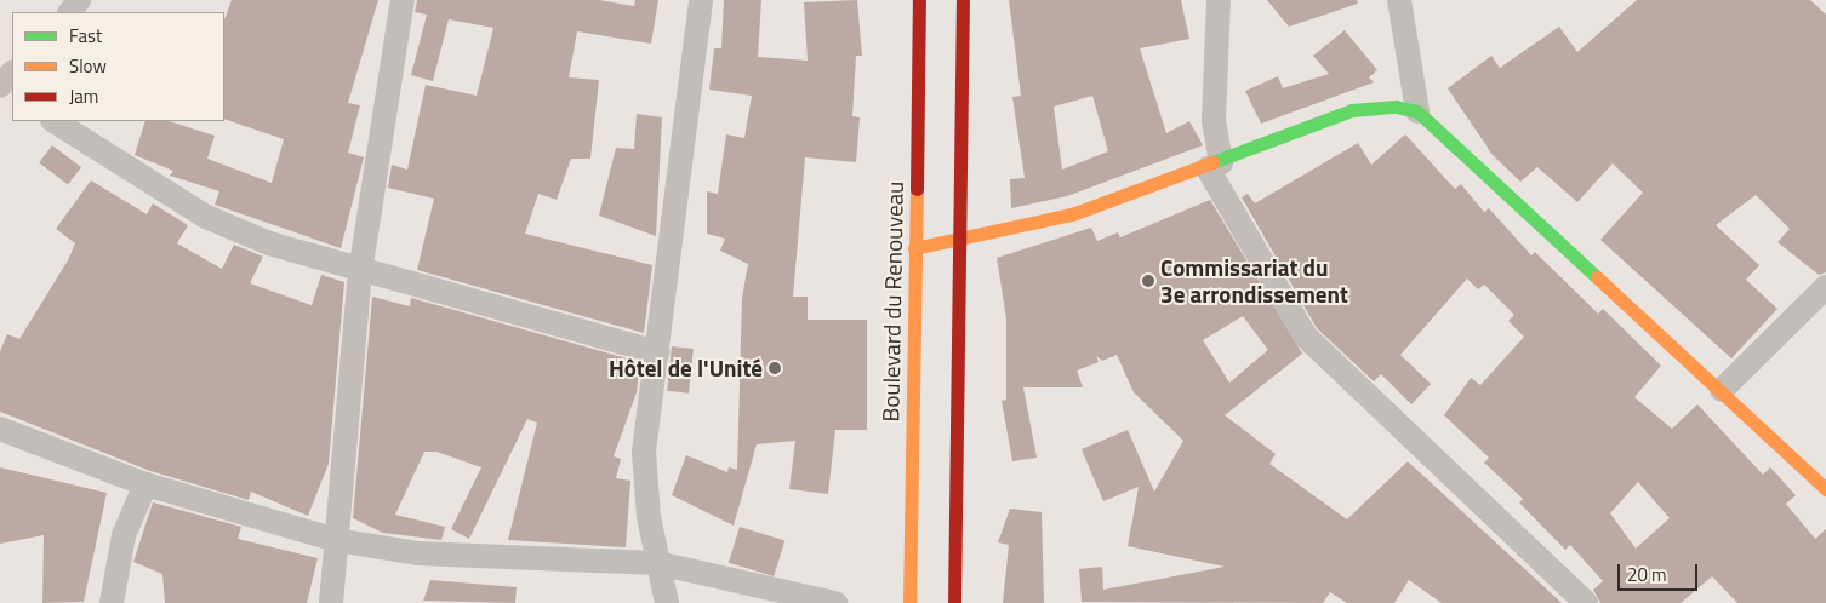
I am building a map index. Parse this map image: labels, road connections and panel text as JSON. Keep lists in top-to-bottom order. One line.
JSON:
{"streets":{"main road":["Boulevard du Renouveau"]},"places":["Commissariat du 3e arrondissement","Hôtel de l'Unité"],"legend":["Fast","Slow","Jam"],"scale_bar":"20 m"}
